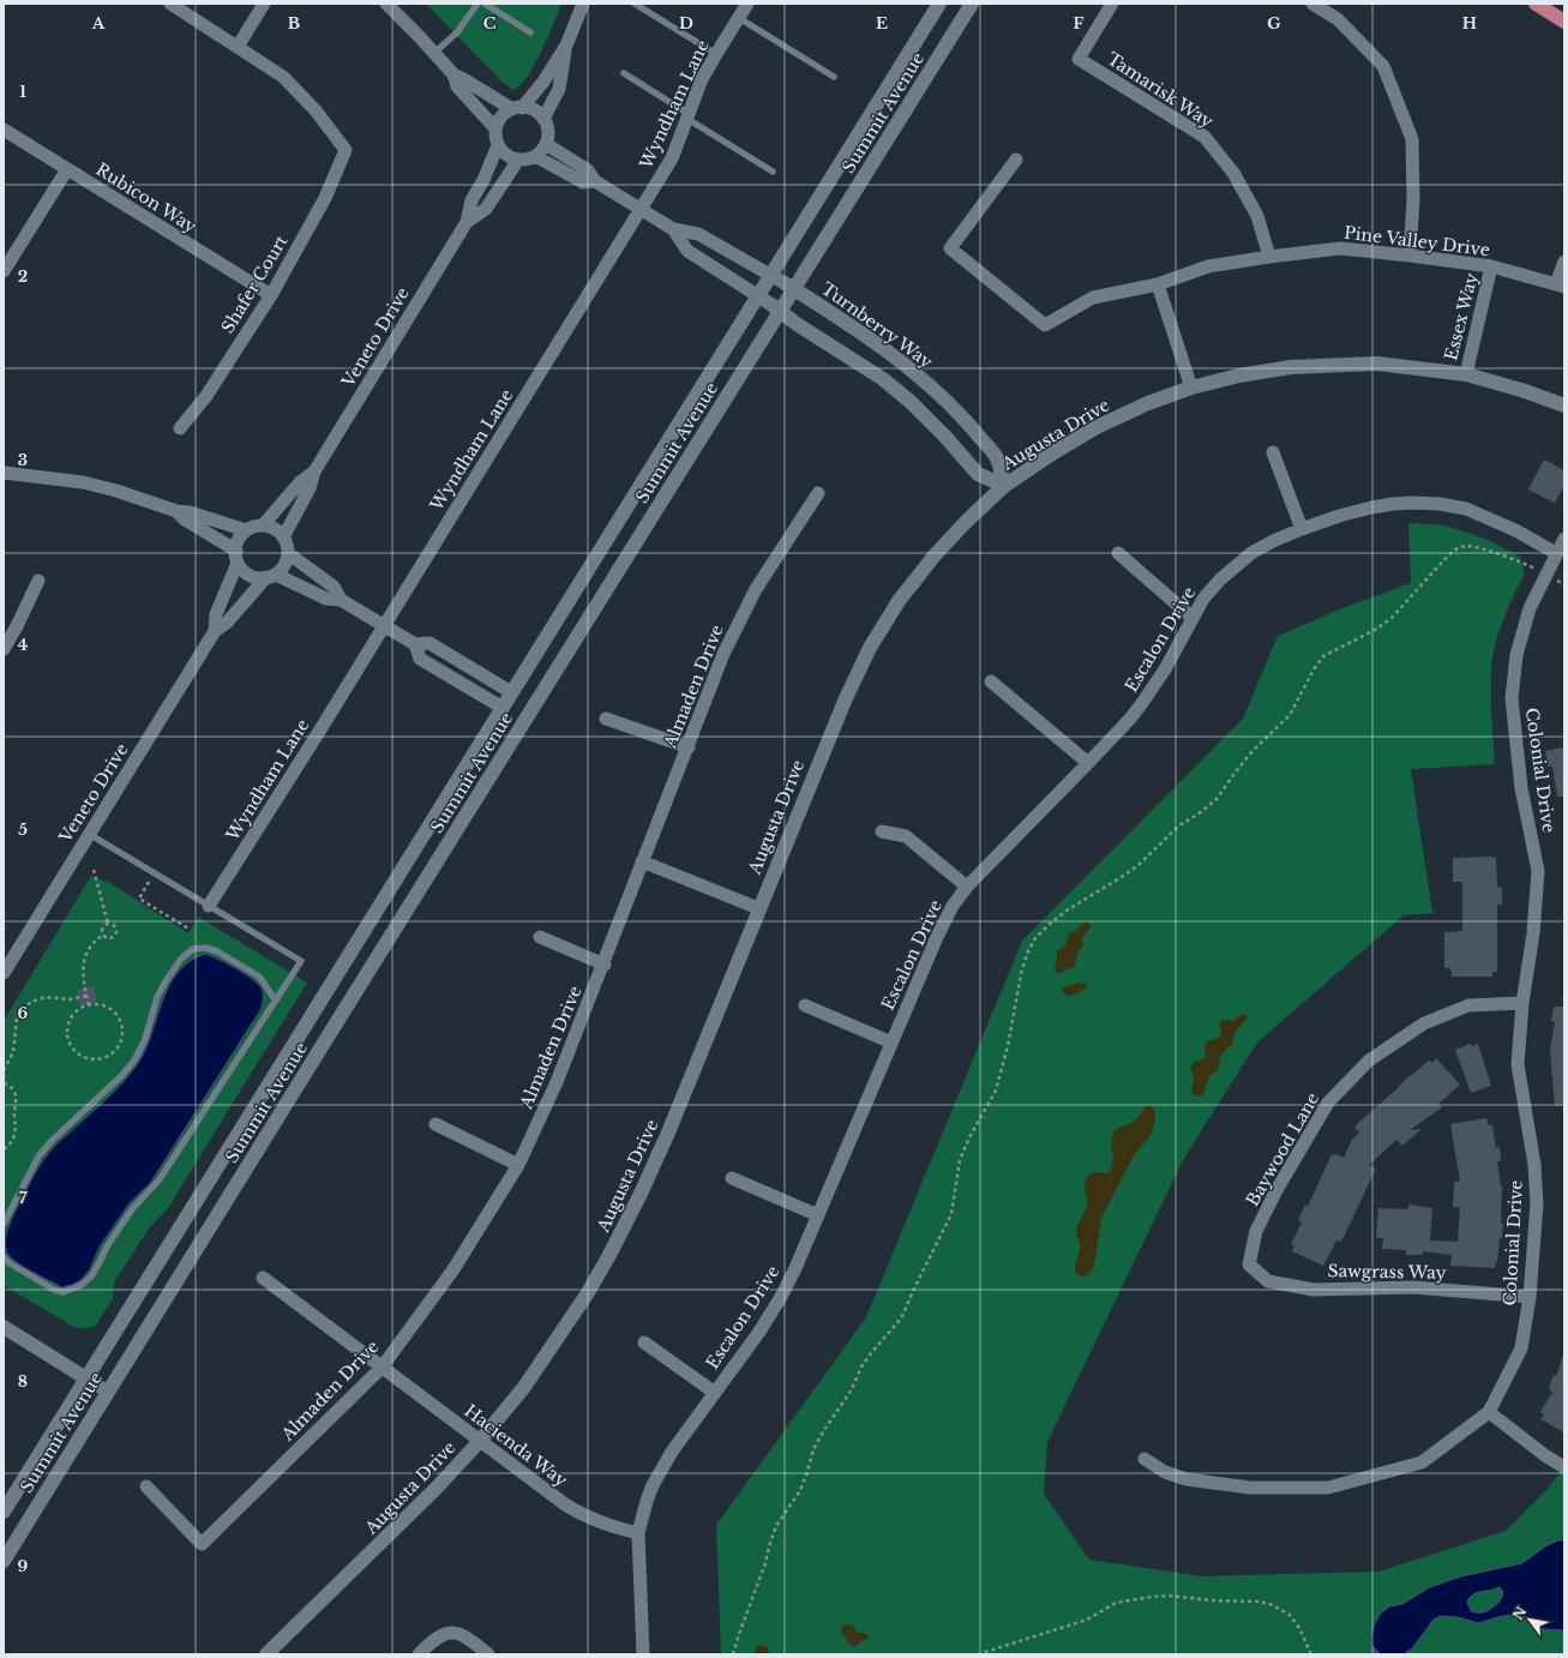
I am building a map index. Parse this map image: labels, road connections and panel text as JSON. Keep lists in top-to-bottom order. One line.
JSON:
{"streets":{"main road":["Summit Avenue","Turnberry Way","Augusta Drive"],"street":["Tamarisk Way","Wyndham Lane","Rubicon Way","Pine Valley Drive","Shafer Court","Essex Way","Veneto Drive","Escalon Drive","Almaden Drive","Colonial Drive","Baywood Lane","Sawgrass Way","Hacienda Way"]},"crossings":[["Tamarisk Way","Pine Valley Drive"],["Summit Avenue","Turnberry Way"],["Rubicon Way","Shafer Court"],["Pine Valley Drive","Essex Way"],["Essex Way","Augusta Drive"],["Turnberry Way","Augusta Drive"],["Augusta Drive","Hacienda Way"],["Escalon Drive","Colonial Drive"],["Escalon Drive","Hacienda Way"],["Almaden Drive","Hacienda Way"],["Colonial Drive","Baywood Lane"],["Colonial Drive","Sawgrass Way"],["Baywood Lane","Sawgrass Way"]],"north":"top left","grid":{"columns":["A","B","C","D","E","F","G","H"],"rows":["1","2","3","4","5","6","7","8","9"]}}
